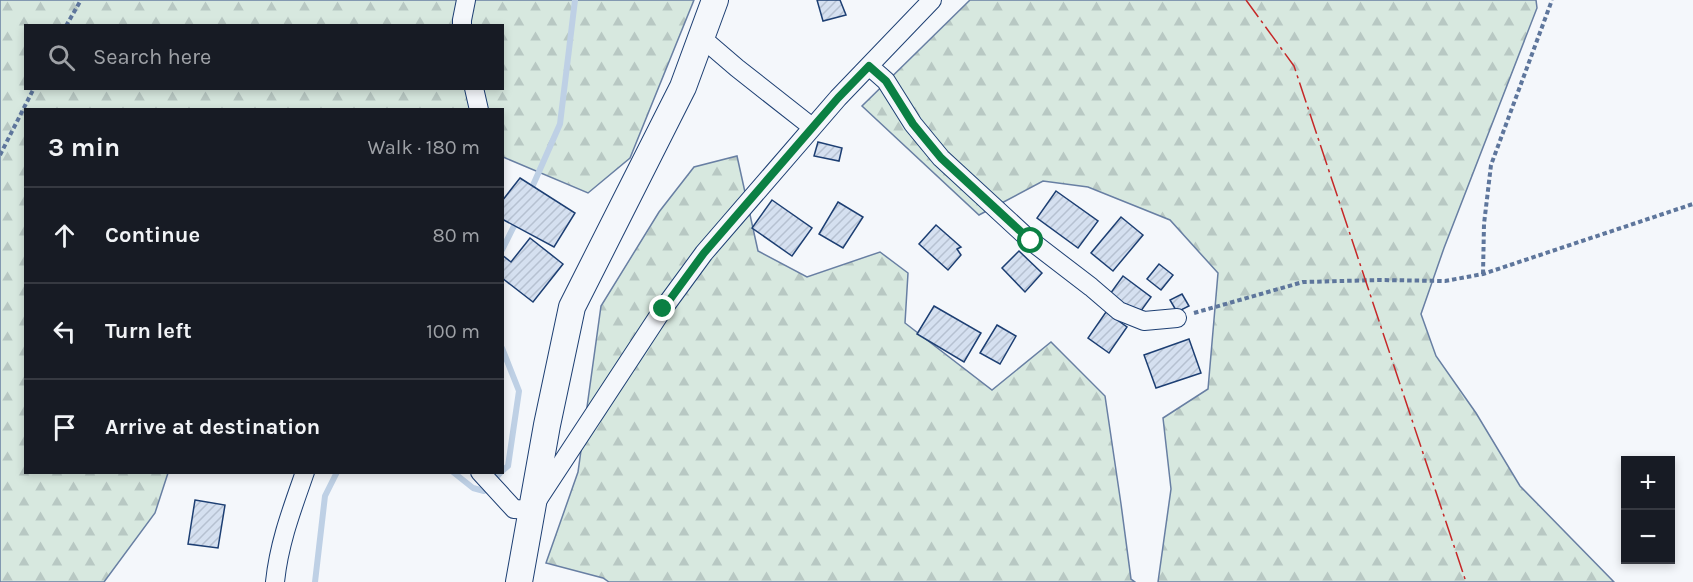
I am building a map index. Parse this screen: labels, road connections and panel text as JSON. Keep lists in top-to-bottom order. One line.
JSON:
{"page":{"search":"Search here","heading":["3 min","Walk · 180 m"],"list":[["Continue","80 m"],["Turn left","100 m"],"Arrive at destination"],"map_buttons":["+","−"]}}
